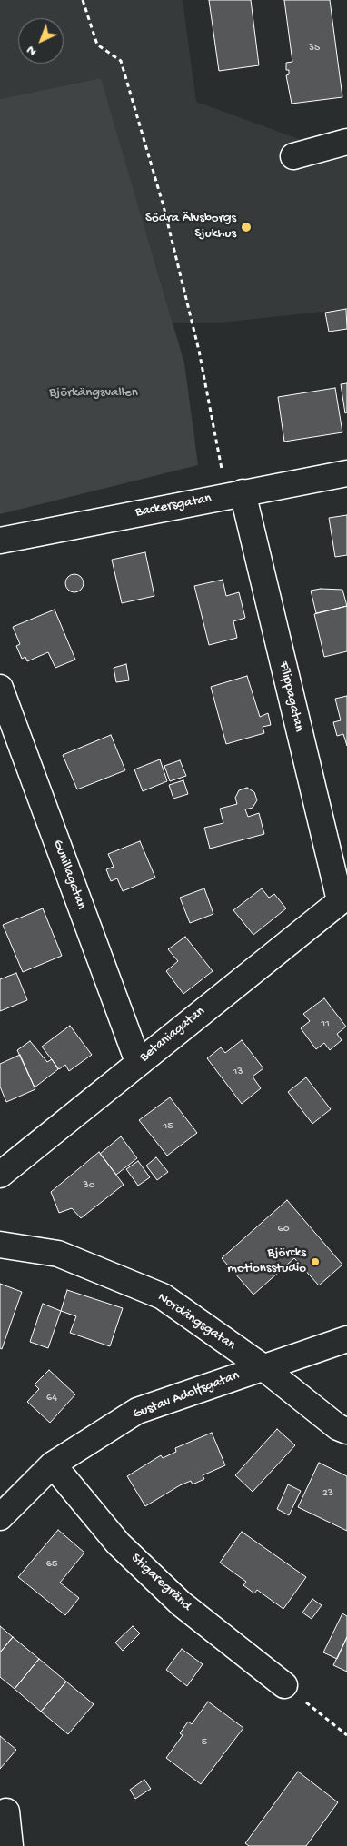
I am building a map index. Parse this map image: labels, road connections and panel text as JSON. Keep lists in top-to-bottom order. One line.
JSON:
{"streets":{"street":["Backersgatan","Filippagatan","Gunillagatan","Betaniagatan","Nordängsgatan","Gustav Adolfsgatan","Stigaregränd"]},"crossings":[["Backersgatan","Filippagatan"],["Filippagatan","Betaniagatan"],["Gunillagatan","Betaniagatan"],["Nordängsgatan","Gustav Adolfsgatan"],["Gustav Adolfsgatan","Stigaregränd"]],"parks":["Björkängsvallen"],"places":["Södra Älvsborgs Sjukhus","Björcks motionsstudio"],"house_numbers":["35","11","13","15","30","60","64","23","65","5"],"north":"bottom left"}
